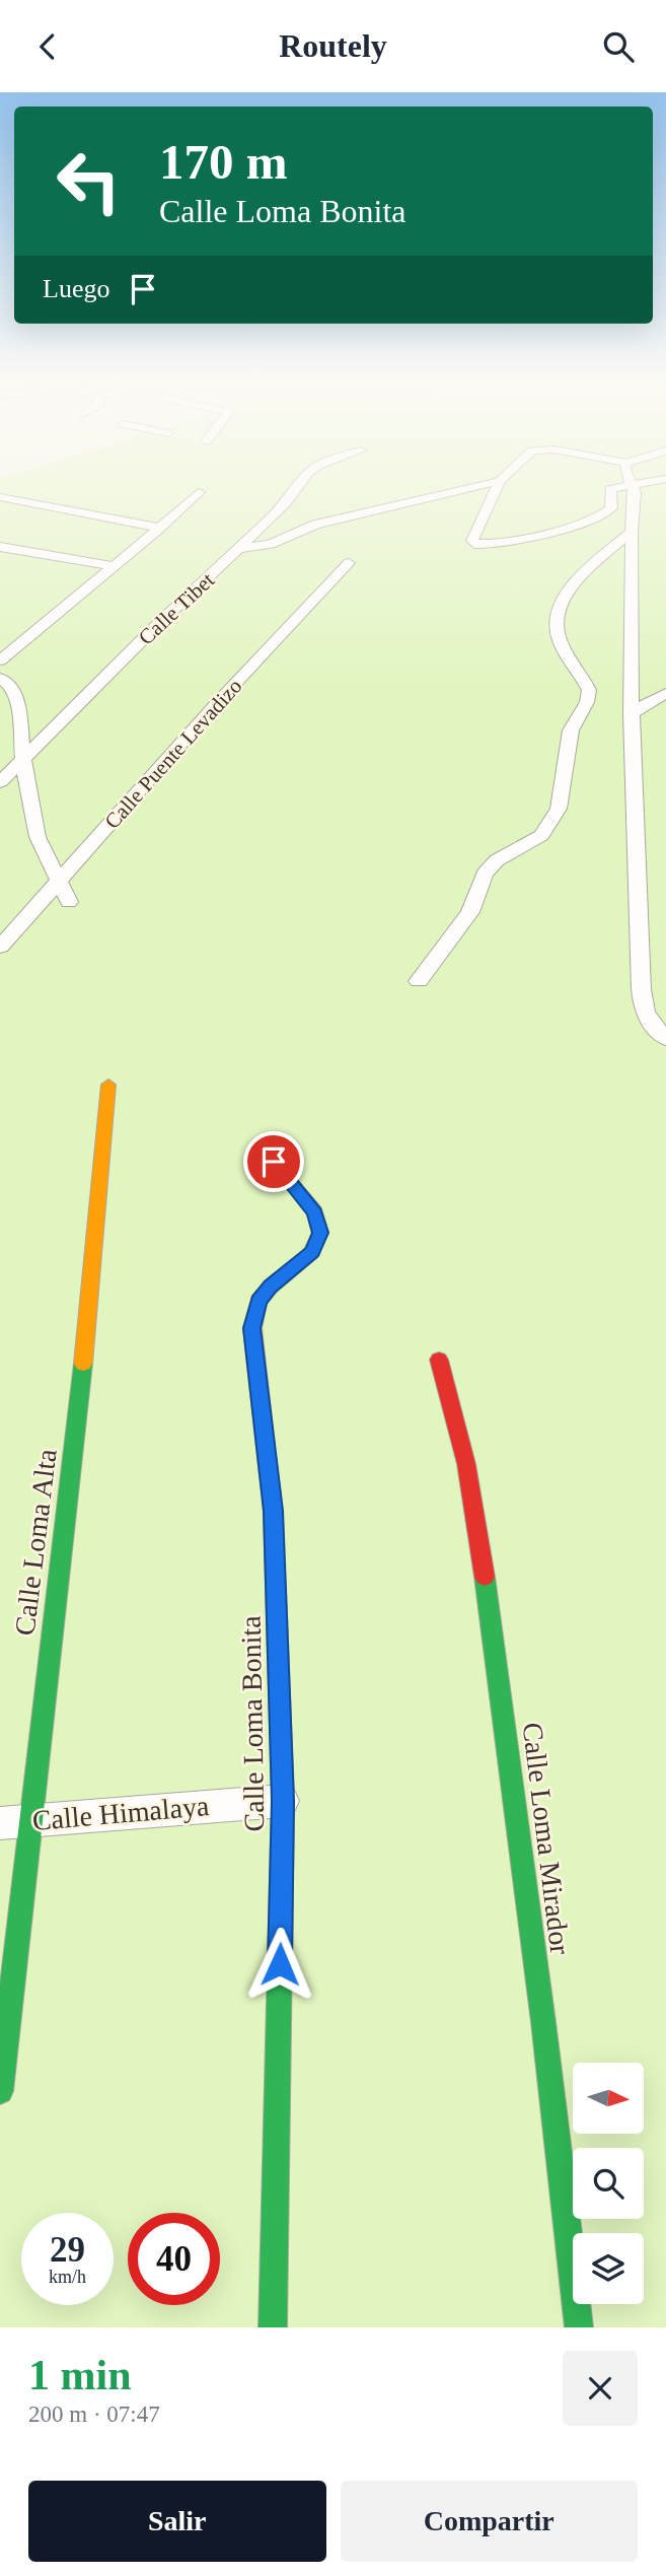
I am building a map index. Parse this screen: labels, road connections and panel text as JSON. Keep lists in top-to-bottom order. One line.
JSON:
{"streets":{"street":["Calle Tibet","Calle Puente Levadizo","Calle Loma Alta","Calle Loma Bonita","Calle Himalaya","Calle Loma Mirador"]},"crossings":[["Calle Loma Alta","Calle Himalaya"],["Calle Loma Bonita","Calle Himalaya"]],"north":"right","page":{"header":"Routely","turn":["170 m","Calle Loma Bonita"],"then":"Luego","speed":"29 km/h","limit":"40","heading":["1 min","200 m · 07:47"],"buttons":["Salir","Compartir"]}}
